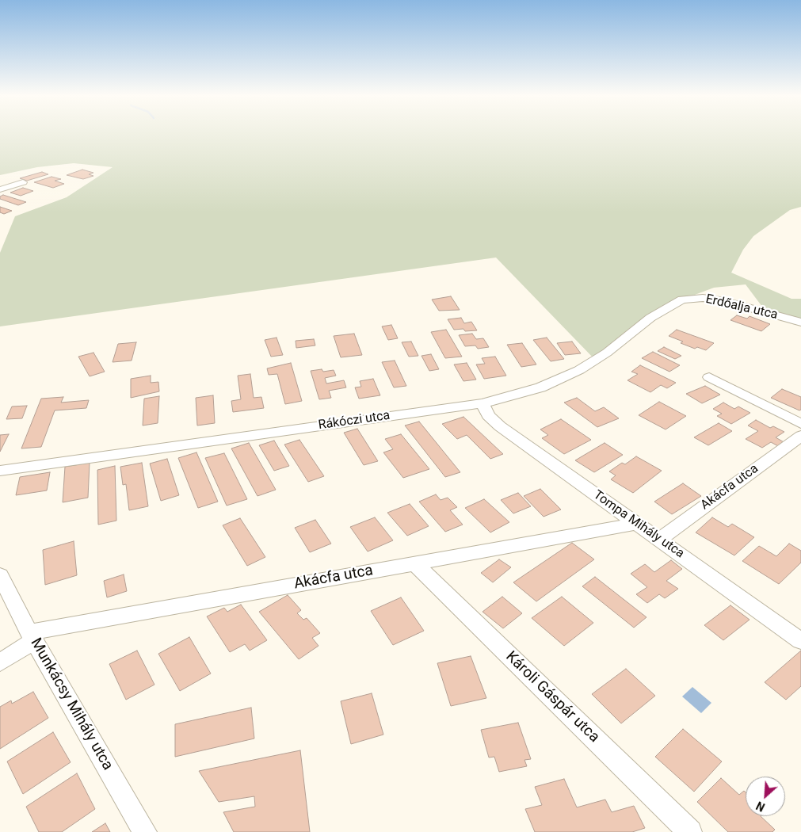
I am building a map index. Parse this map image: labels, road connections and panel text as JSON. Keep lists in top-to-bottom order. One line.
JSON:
{"streets":{"street":["Erdőalja utca","Rákóczi utca","Akácfa utca","Tompa Mihály utca","Károli Gáspár utca","Munkácsy Mihály utca"]},"crossings":[["Erdőalja utca","Rákóczi utca"],["Rákóczi utca","Tompa Mihály utca"],["Akácfa utca","Tompa Mihály utca"],["Akácfa utca","Károli Gáspár utca"],["Akácfa utca","Munkácsy Mihály utca"]],"north":"bottom left"}
